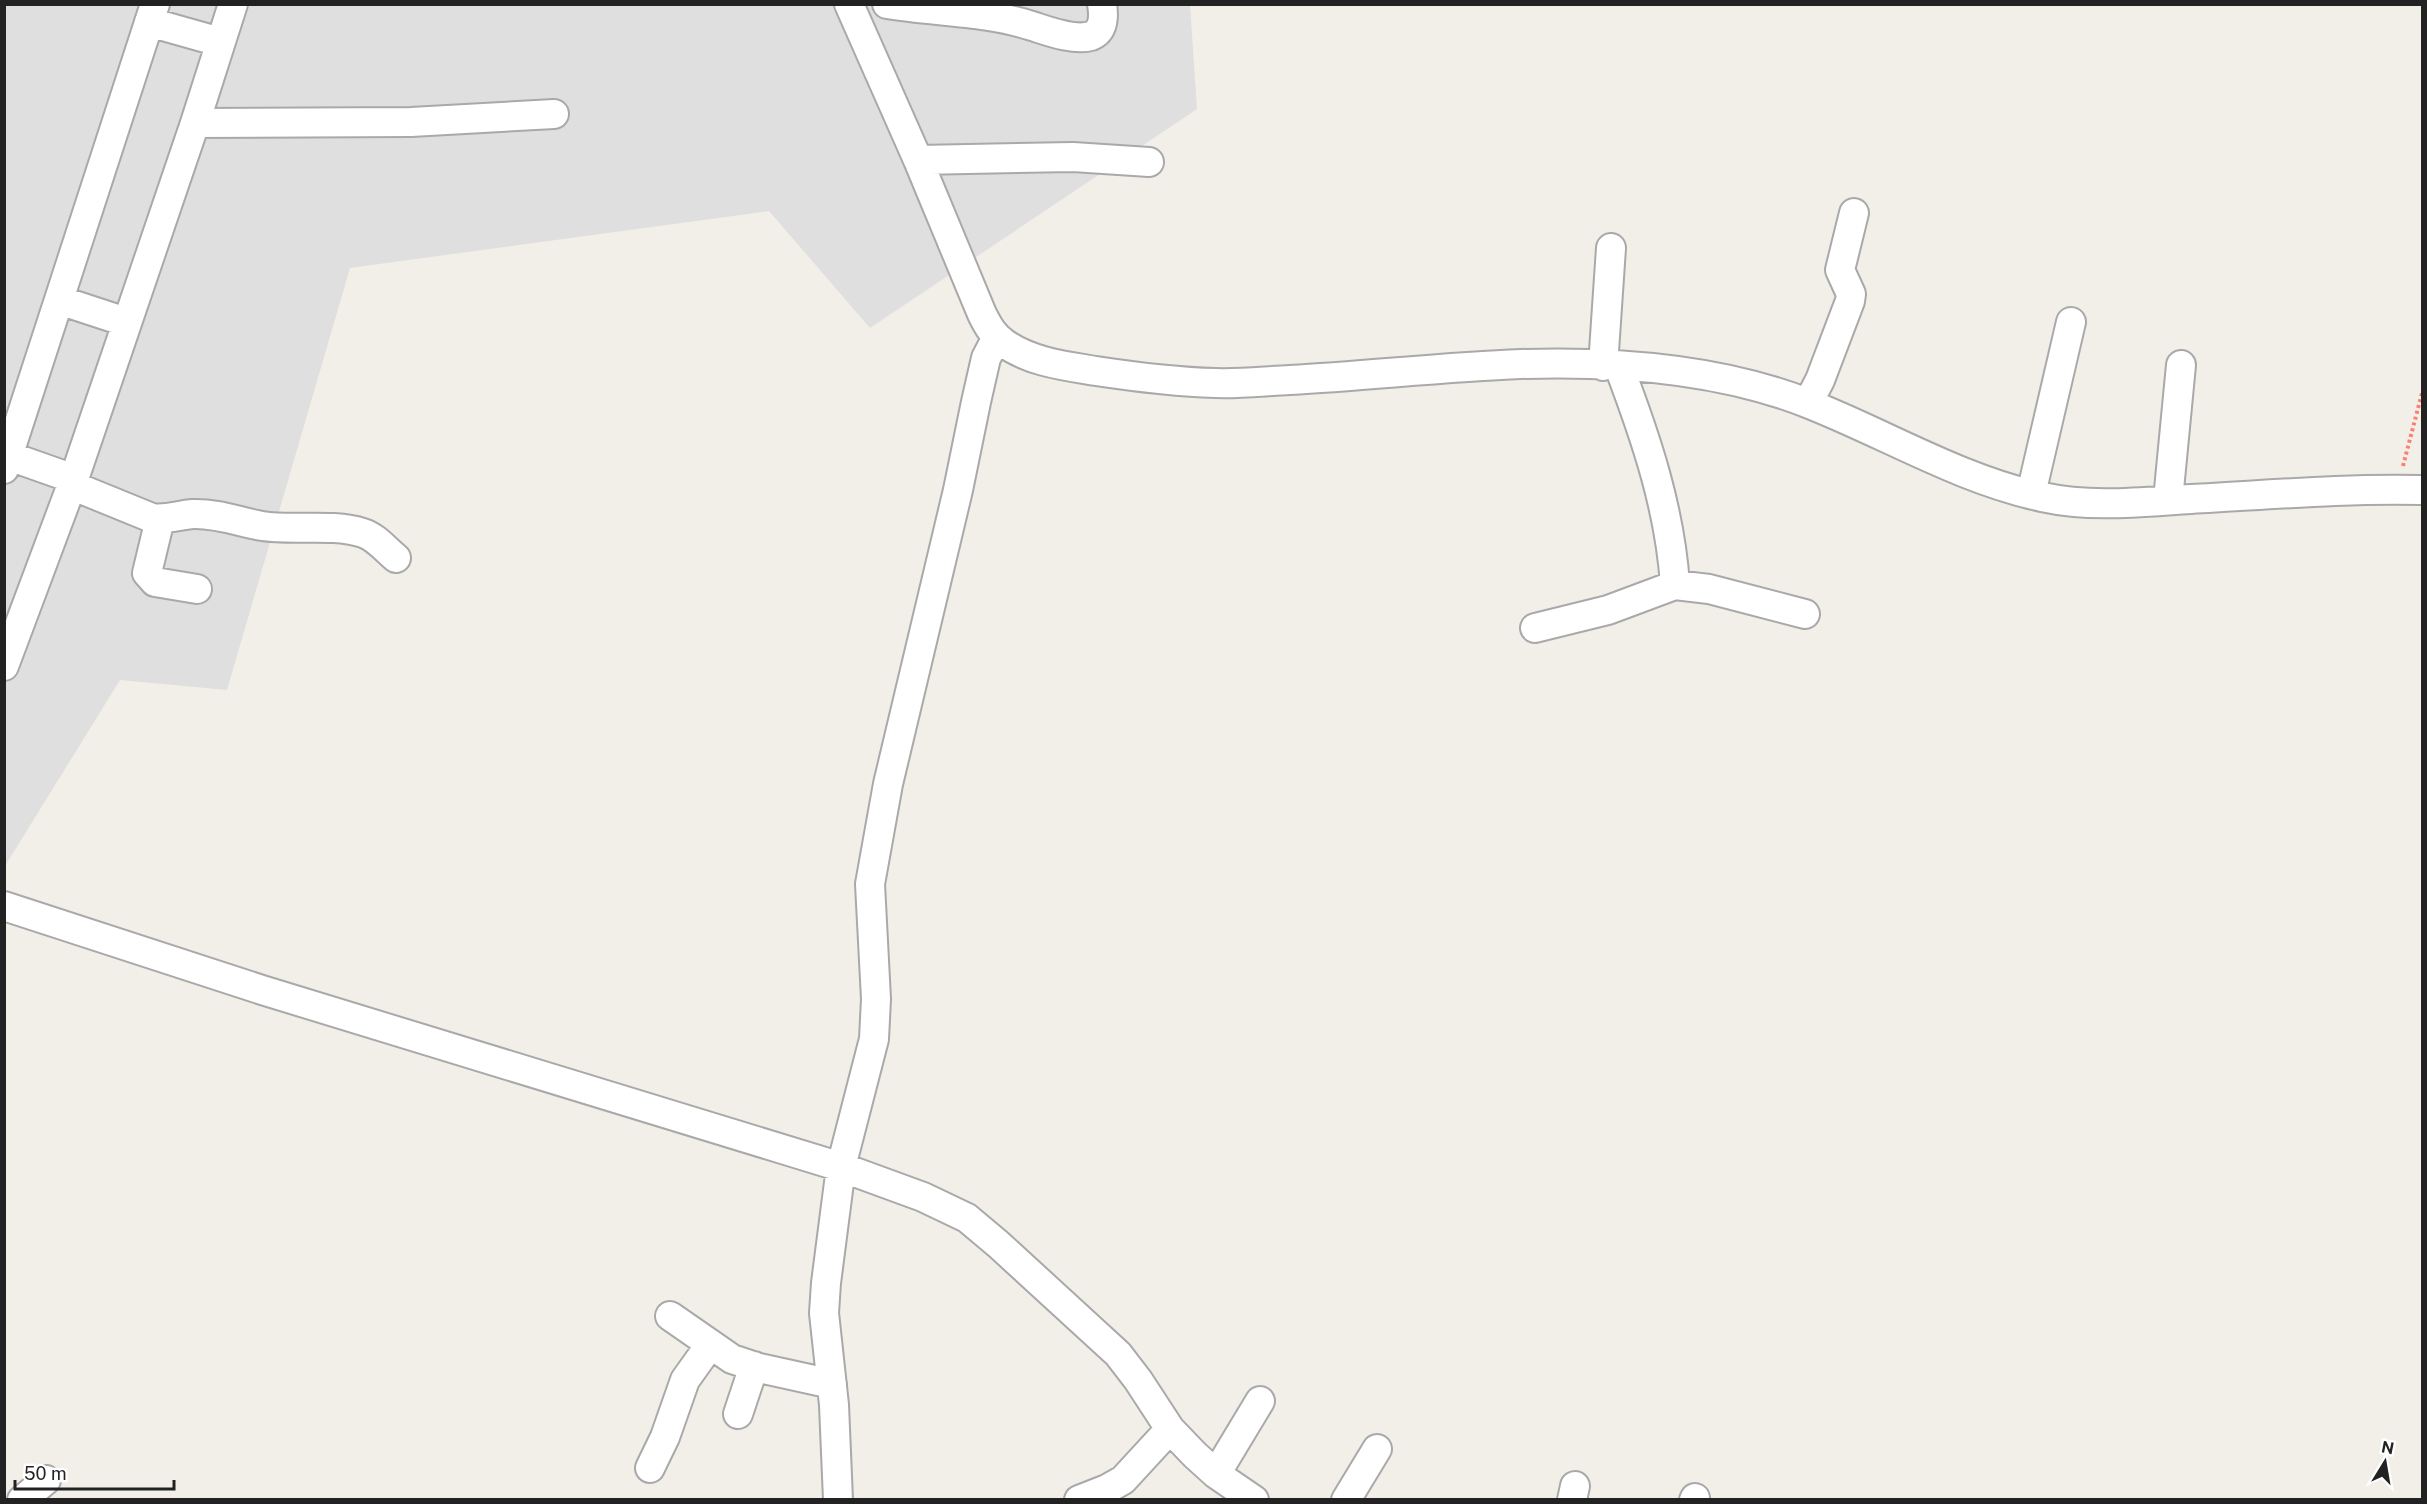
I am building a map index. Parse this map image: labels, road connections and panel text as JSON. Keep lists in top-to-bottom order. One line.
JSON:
{"scale_bar":"50 m","north":"top"}
